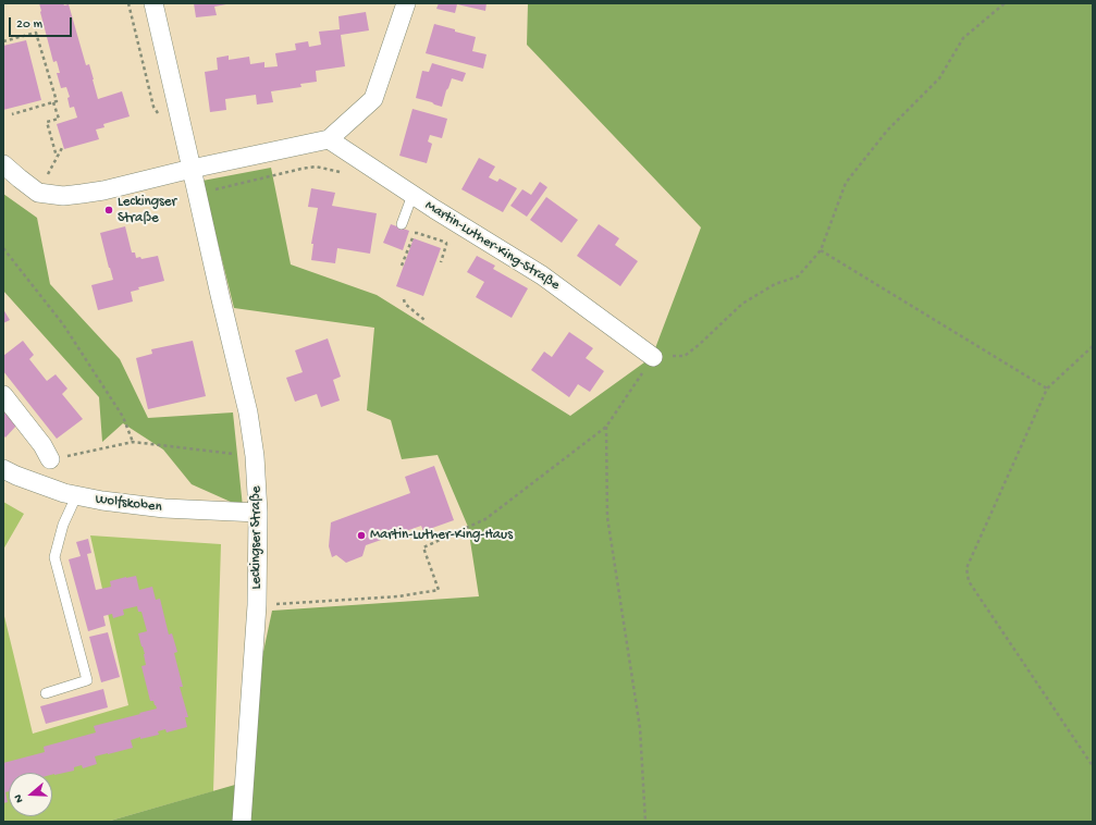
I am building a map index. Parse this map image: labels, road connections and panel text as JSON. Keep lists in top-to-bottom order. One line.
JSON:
{"streets":{"street":["Martin-Luther-King-Straße","Wolfskoben","Leckingser Straße"]},"crossings":[["Wolfskoben","Leckingser Straße"]],"places":["Leckingser Straße","Martin-Luther-King-Haus"],"scale_bar":"20 m","north":"left"}
